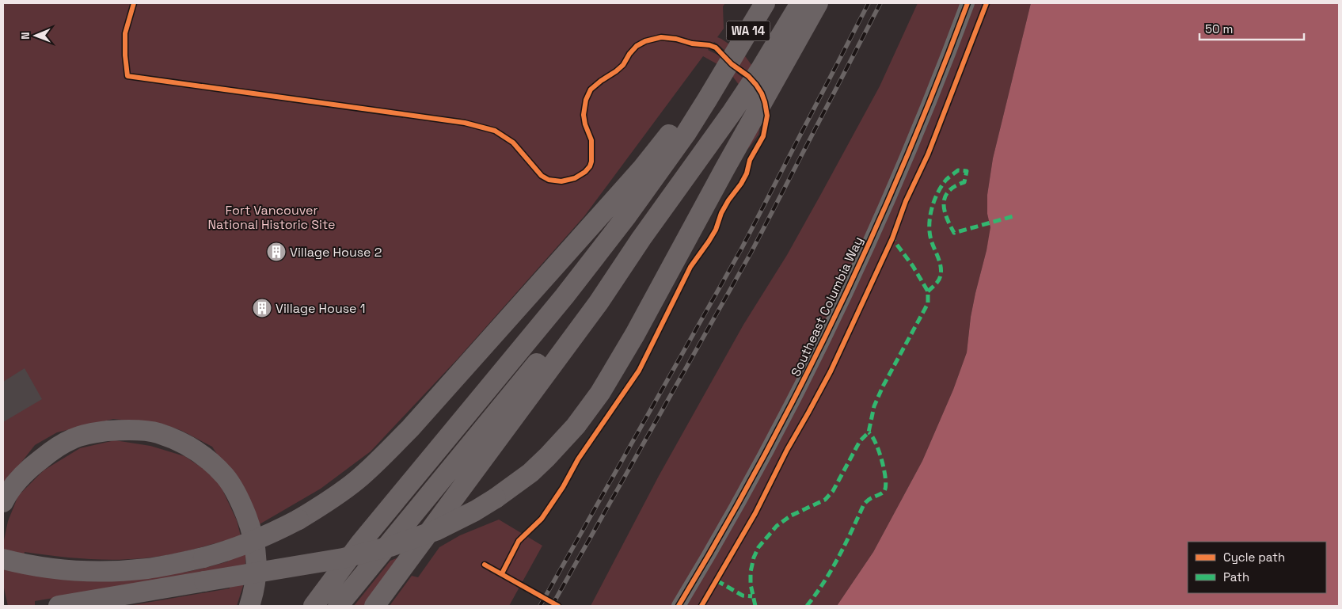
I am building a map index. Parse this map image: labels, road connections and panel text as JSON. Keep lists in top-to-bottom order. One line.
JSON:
{"streets":{"highway":["WA 14"],"street":["Southeast Columbia Way"]},"parks":["Fort Vancouver National Historic Site"],"places":{"building":["Village House 2","Village House 1"]},"legend":["Cycle path","Path"],"scale_bar":"50 m","north":"left"}
